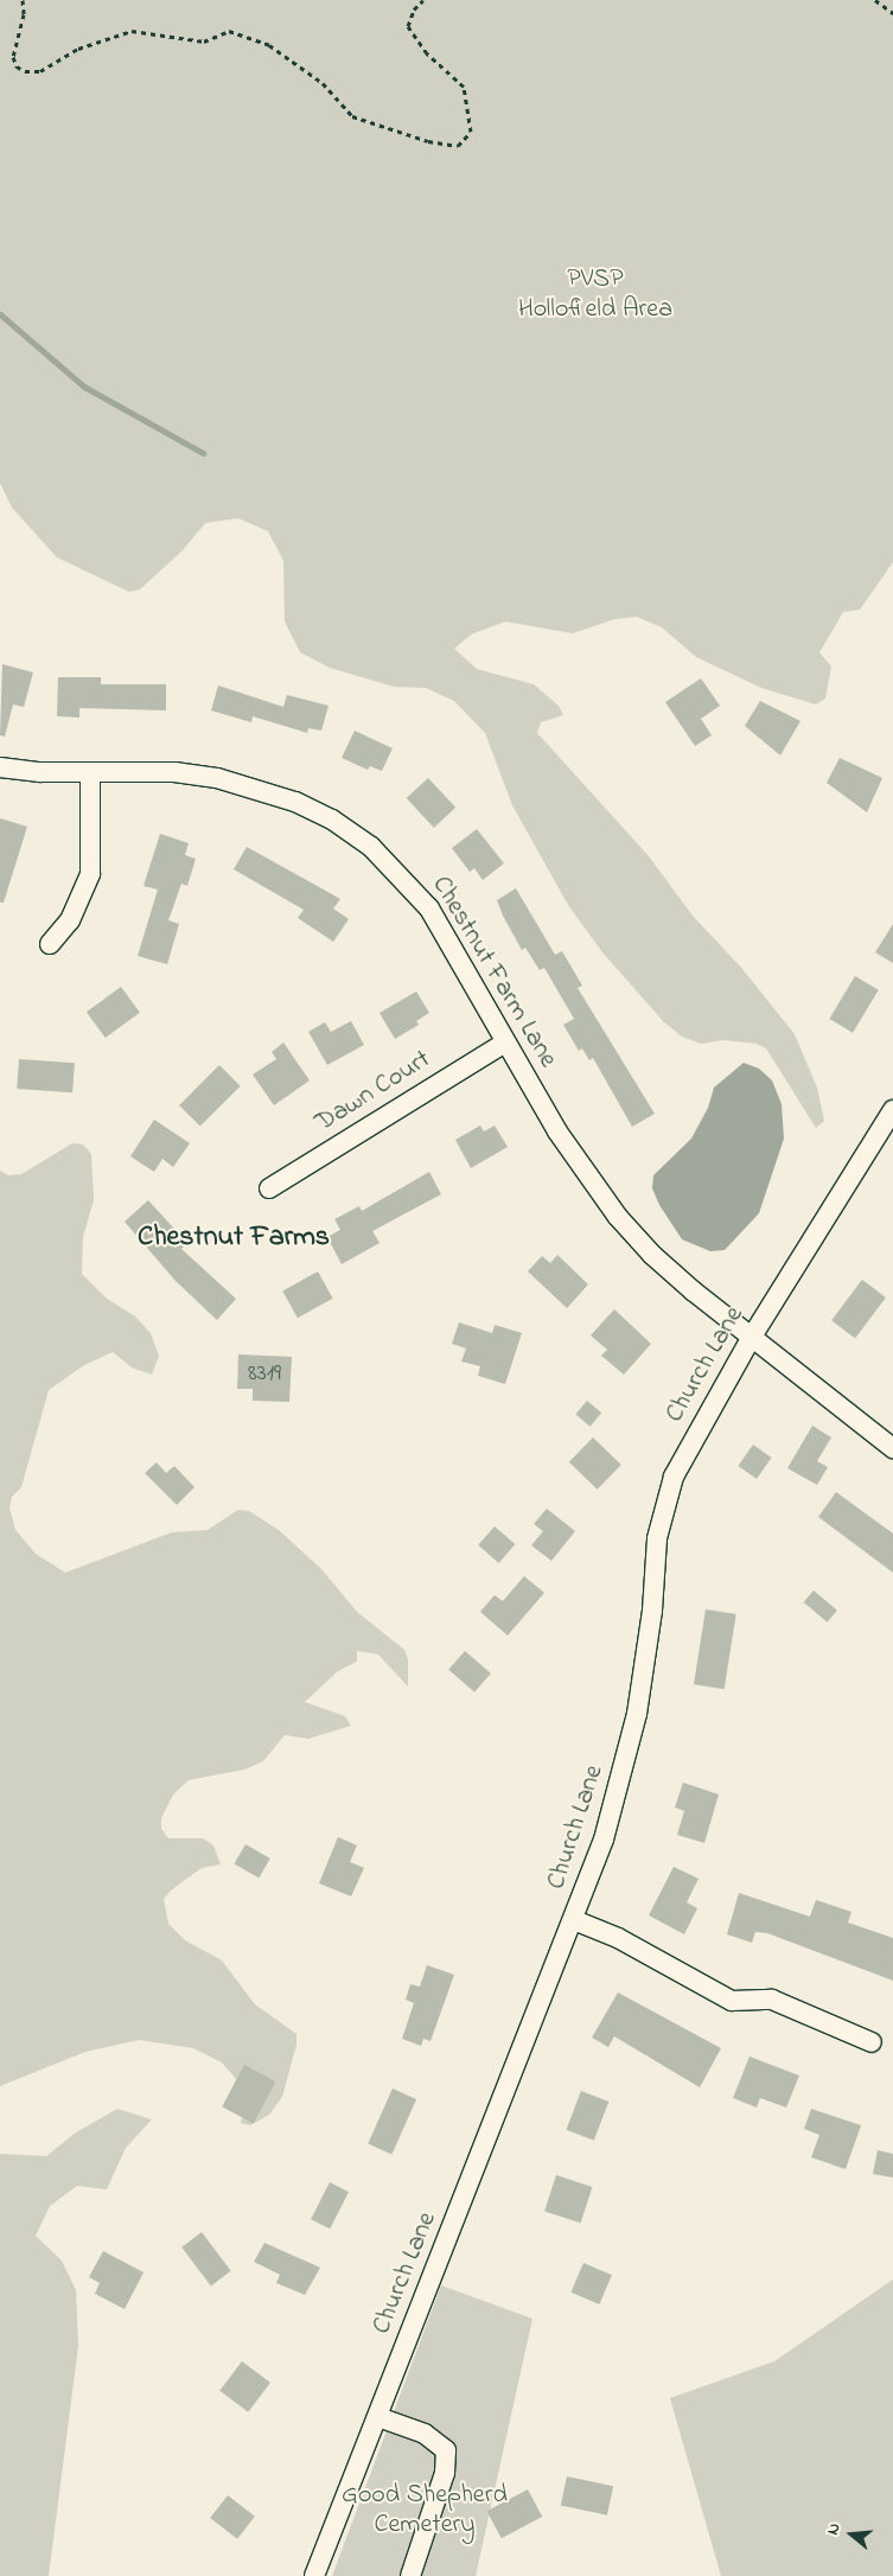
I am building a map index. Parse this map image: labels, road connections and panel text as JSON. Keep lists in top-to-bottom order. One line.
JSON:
{"streets":{"street":["Chestnut Farm Lane","Dawn Court","Church Lane"]},"crossings":[["Chestnut Farm Lane","Dawn Court"],["Chestnut Farm Lane","Church Lane"]],"districts":["Chestnut Farms"],"parks":["PVSP Hollofield Area","Good Shepherd Cemetery"],"house_numbers":["8319"],"north":"left"}
